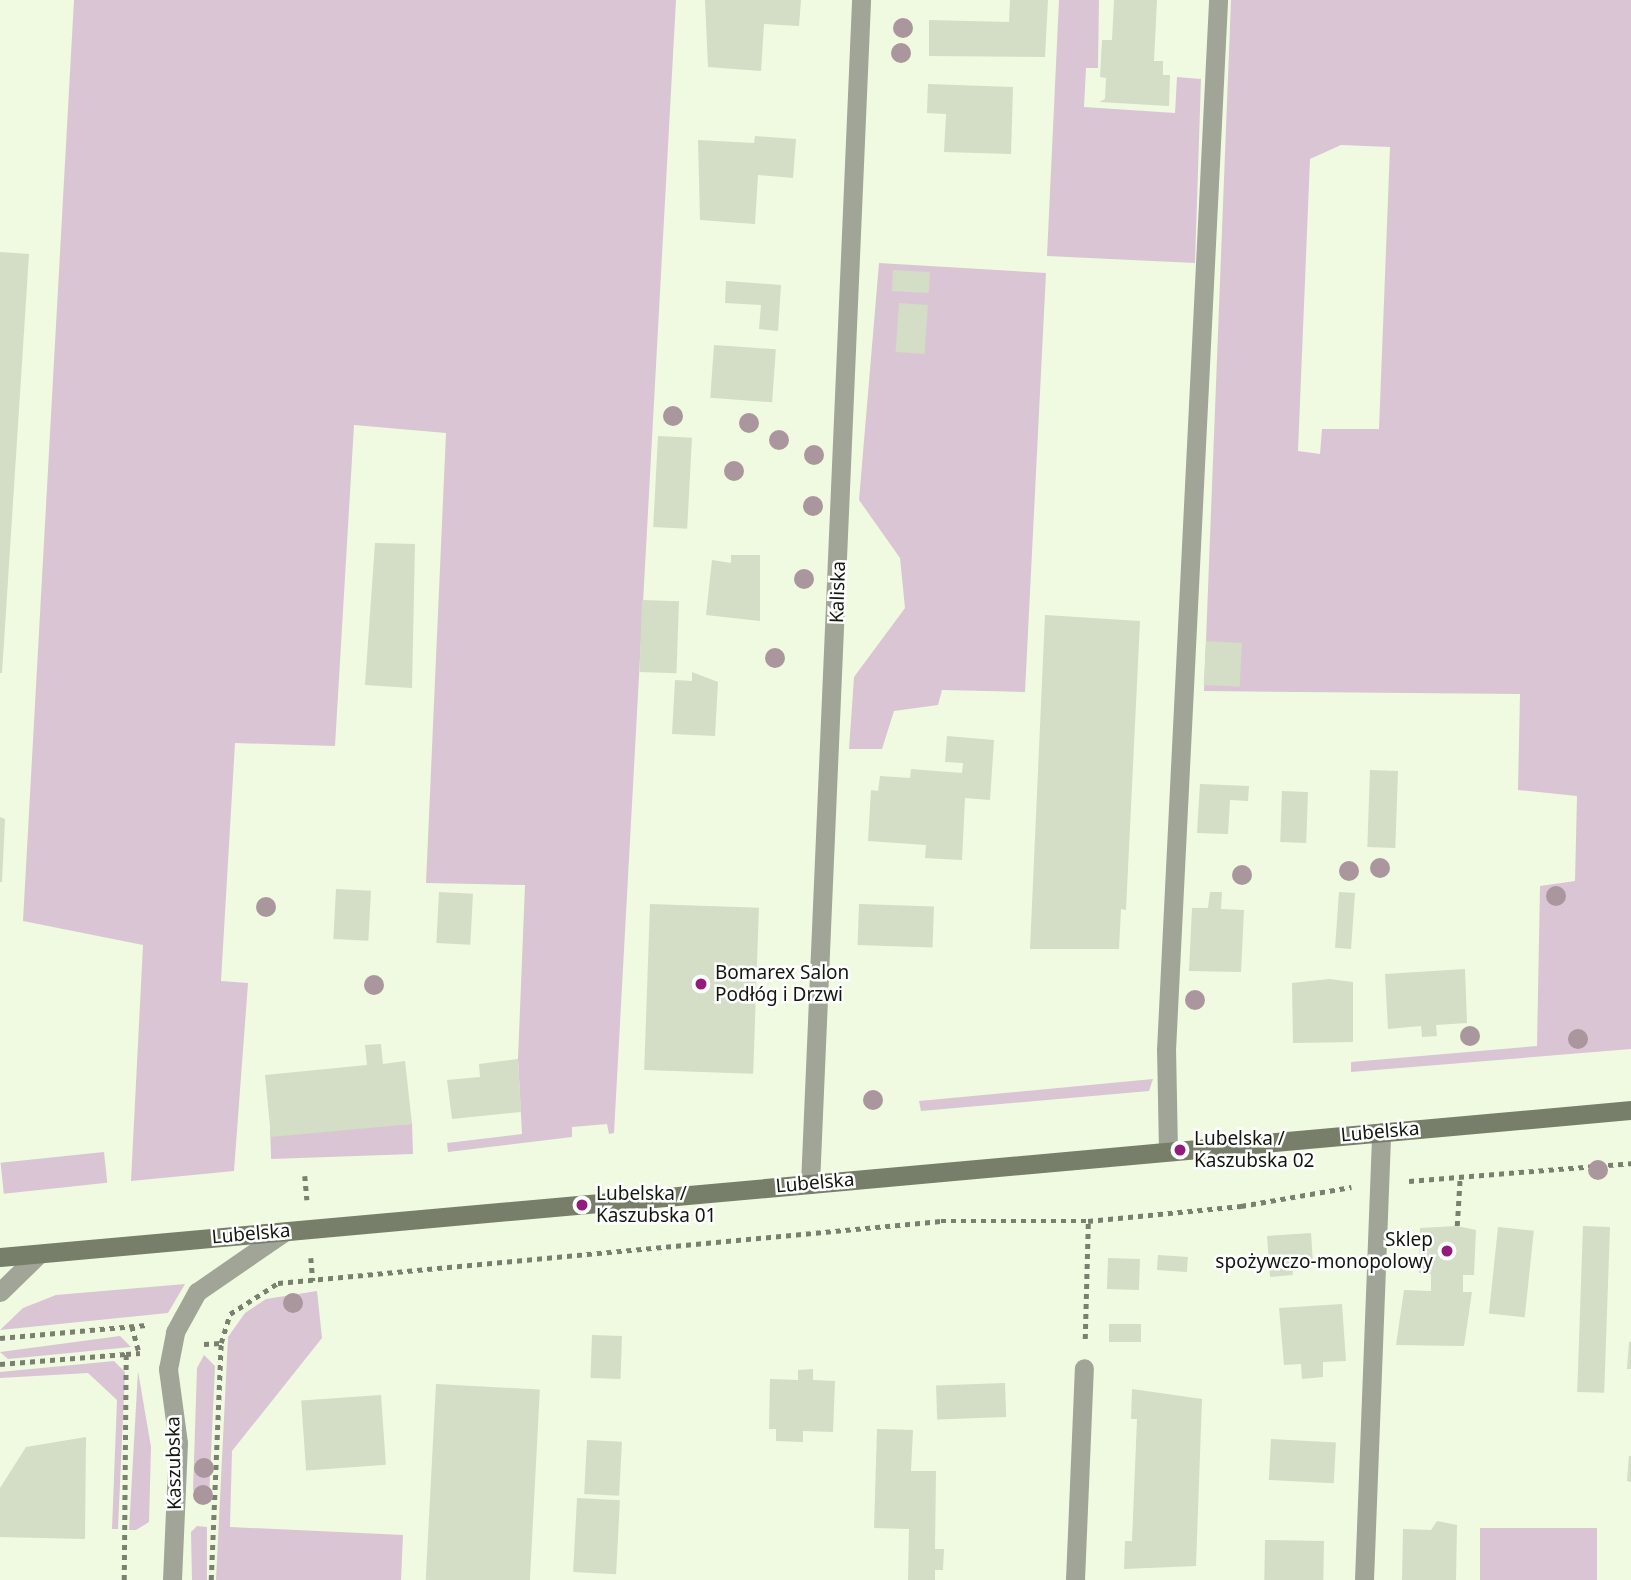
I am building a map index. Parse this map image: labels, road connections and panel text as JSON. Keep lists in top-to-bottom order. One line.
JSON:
{"streets":{"main road":["Lubelska"],"street":["Kaliska","Kaszubska"]},"crossings":[["Kaliska","Lubelska"],["Lubelska","Kaszubska"]],"places":["Bomarex Salon Podłóg i Drzwi","Lubelska / Kaszubska 02","Lubelska / Kaszubska 01","Sklep spożywczo-monopolowy"]}
